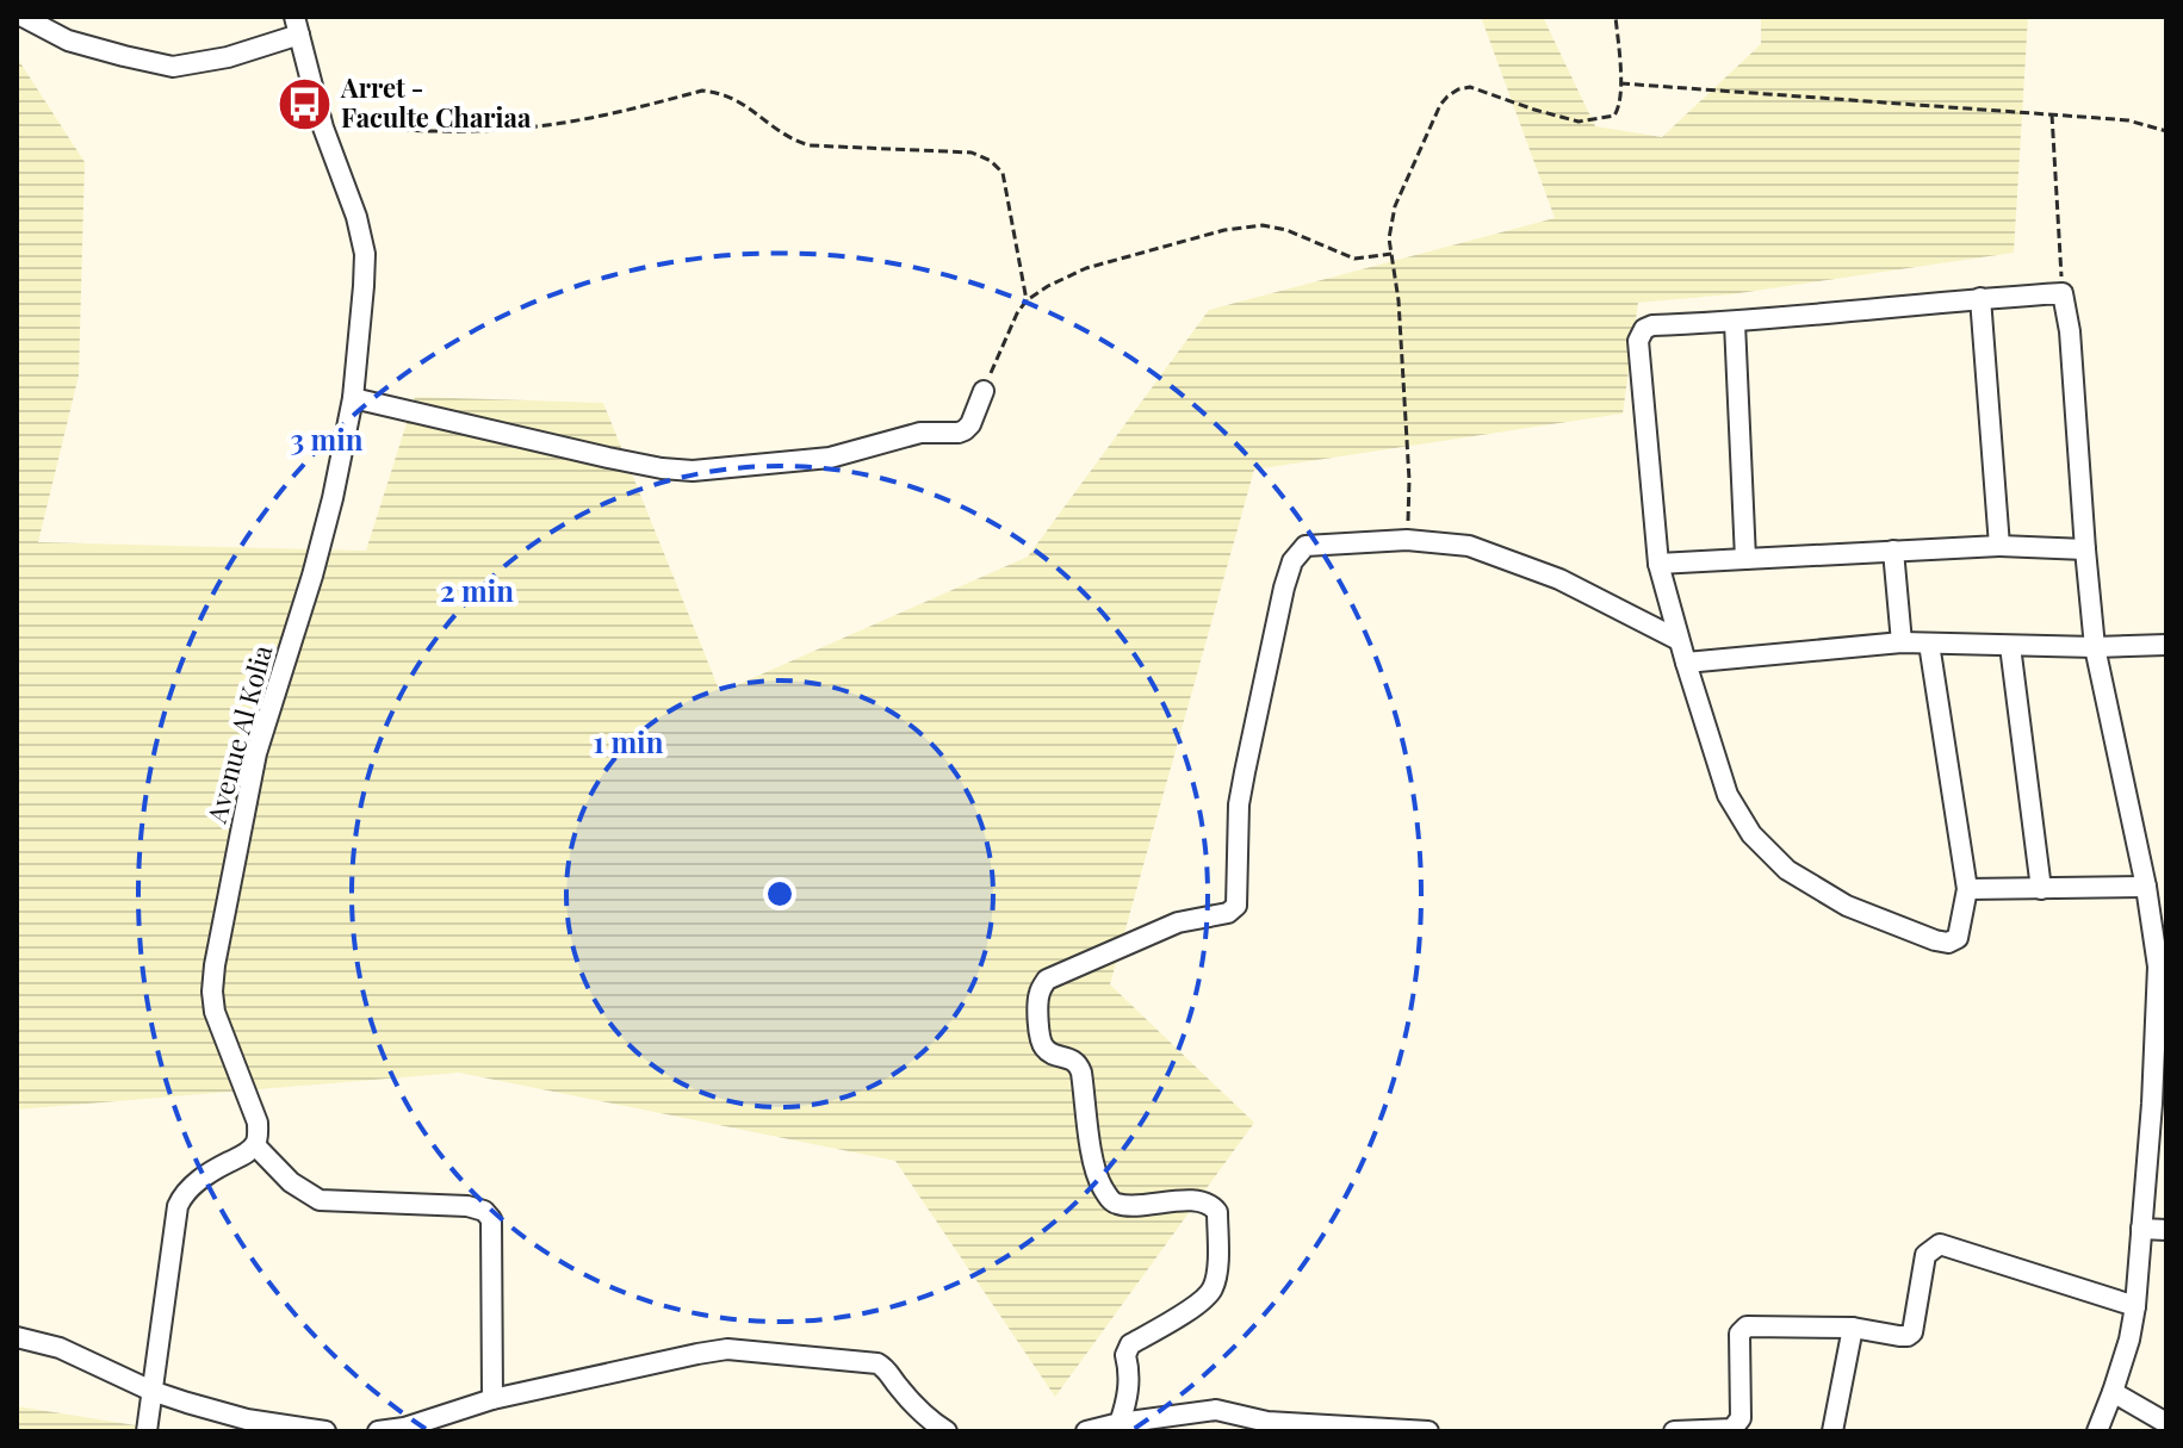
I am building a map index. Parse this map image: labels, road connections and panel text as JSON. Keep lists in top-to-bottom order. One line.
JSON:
{"streets":{"street":["Avenue Al Kolia"]},"places":{"bus stop":["Arret - Faculte Chariaa"]},"rings":["3 min","2 min","1 min"]}
